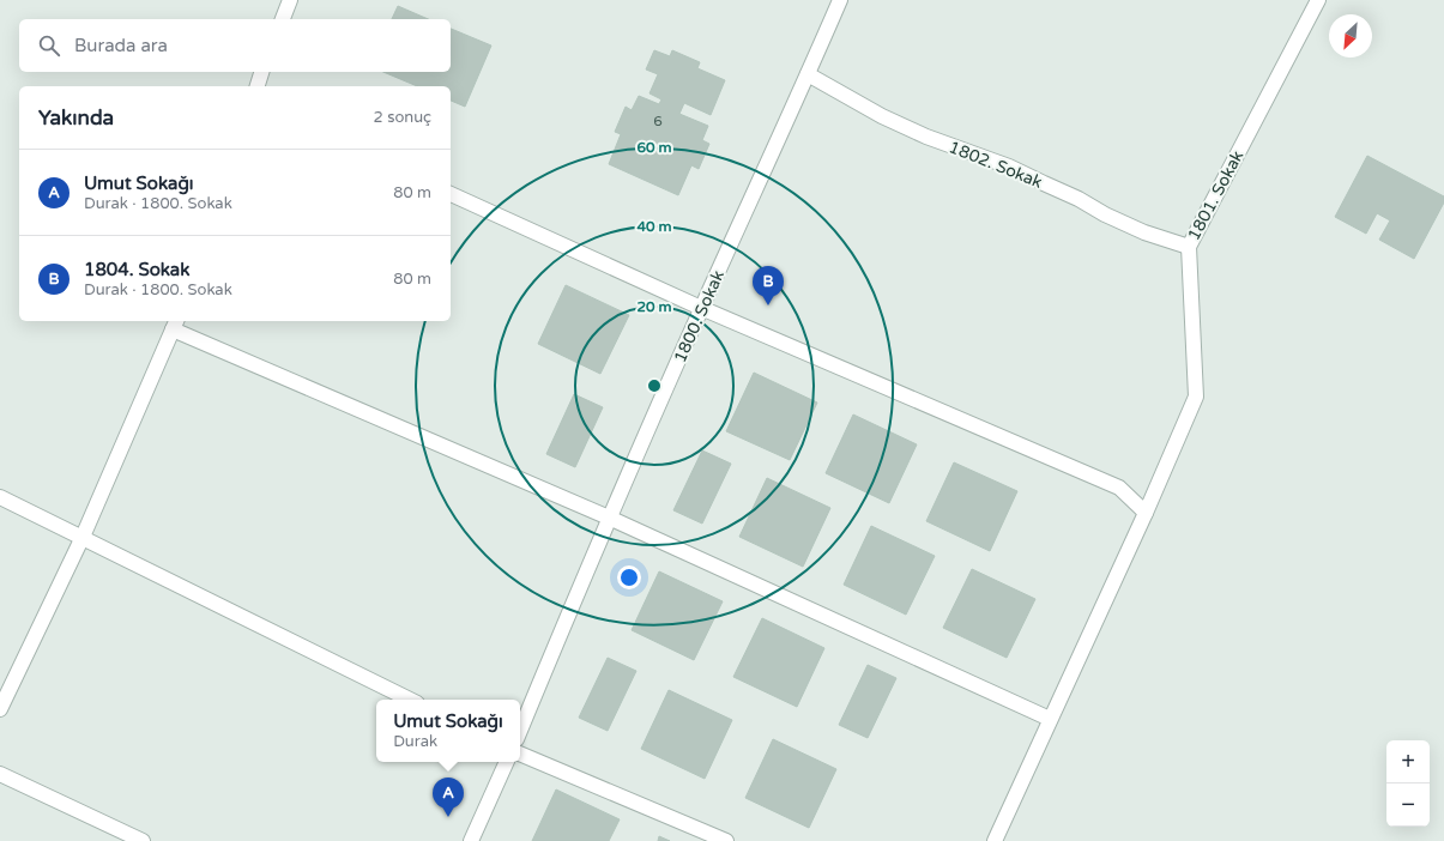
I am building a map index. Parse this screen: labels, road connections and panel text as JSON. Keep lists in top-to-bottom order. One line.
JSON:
{"streets":{"street":["1802. Sokak","1801. Sokak","1800. Sokak"]},"crossings":[["1802. Sokak","1801. Sokak"],["1802. Sokak","1800. Sokak"]],"house_numbers":["6"],"north":"bottom left","page":{"search":"Burada ara","heading":["Yakında","2 sonuç"],"list":[{"mark":"A","name":"Umut Sokağı","note":"Durak · 1800. Sokak","value":"80 m"},{"mark":"B","name":"1804. Sokak","note":"Durak · 1800. Sokak","value":"80 m"}],"pins":["B","A"],"popup":["Umut Sokağı","Durak"],"map_buttons":["+","−"]},"rings":["60 m","40 m","20 m"]}
